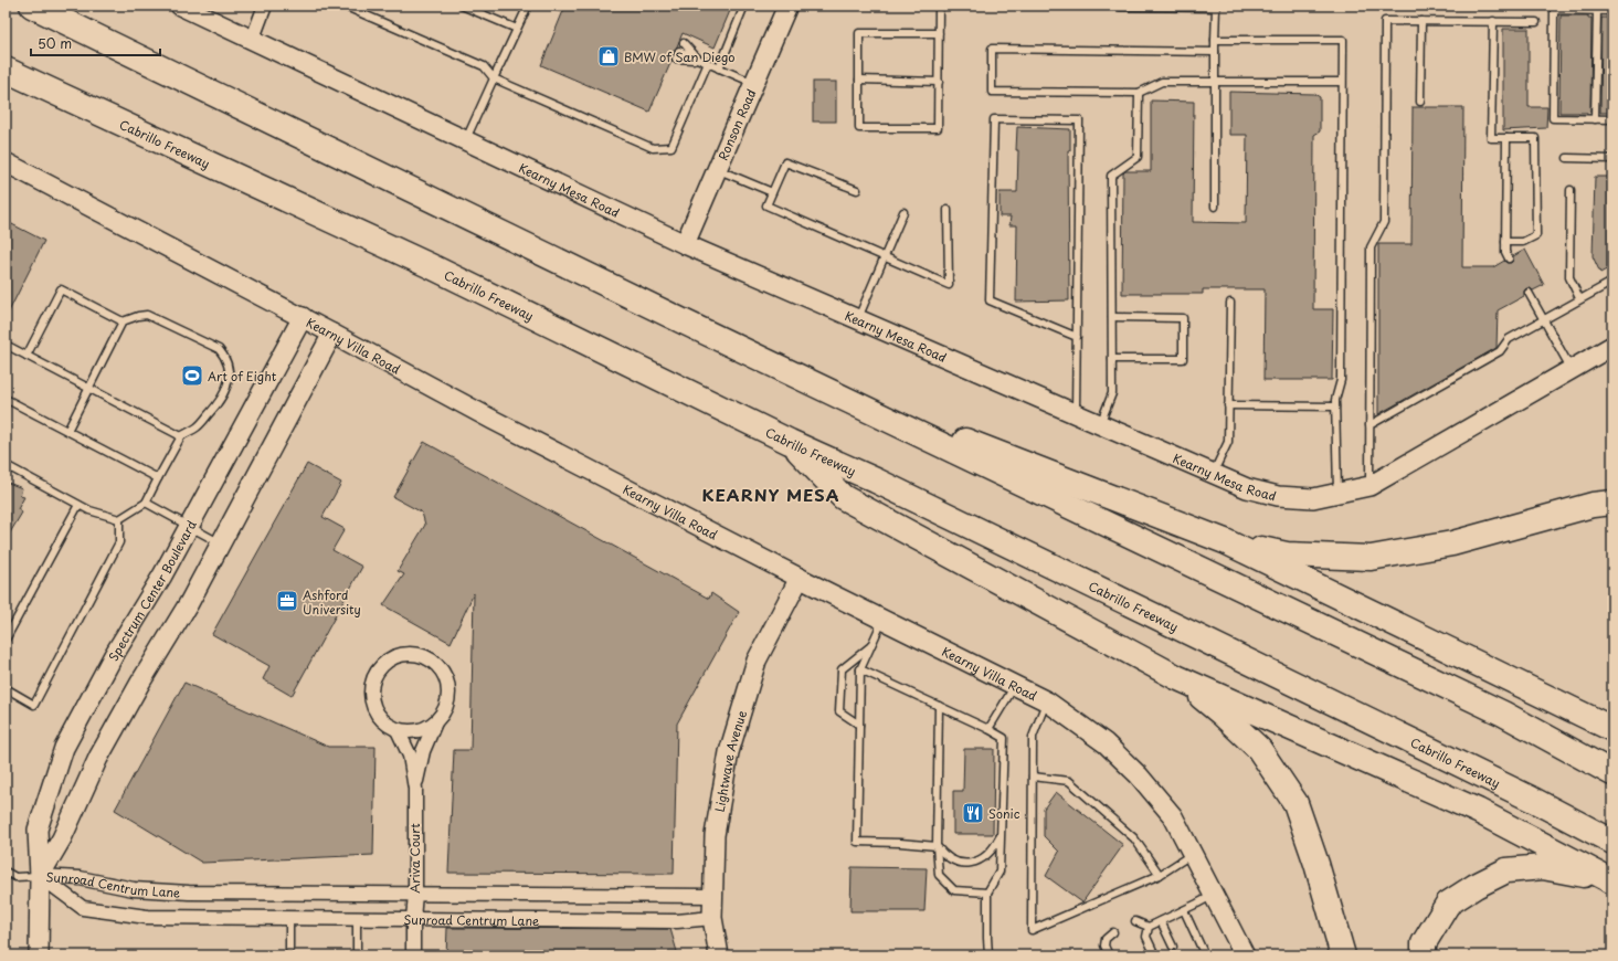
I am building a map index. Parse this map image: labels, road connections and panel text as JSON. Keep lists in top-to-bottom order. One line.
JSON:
{"streets":{"highway":["Cabrillo Freeway"],"street":["Ronson Road","Kearny Mesa Road","Kearny Villa Road","Spectrum Center Boulevard","Lightwave Avenue","Ariva Court","Sunroad Centrum Lane"]},"crossings":[["Ronson Road","Kearny Mesa Road"],["Kearny Villa Road","Spectrum Center Boulevard"],["Kearny Villa Road","Lightwave Avenue"],["Spectrum Center Boulevard","Sunroad Centrum Lane"],["Lightwave Avenue","Sunroad Centrum Lane"],["Ariva Court","Sunroad Centrum Lane"]],"districts":["KEARNY MESA"],"places":{"shop":["BMW of San Diego"],"sports":["Art of Eight"],"office":["Ashford University"],"restaurant":["Sonic"]},"scale_bar":"50 m"}
